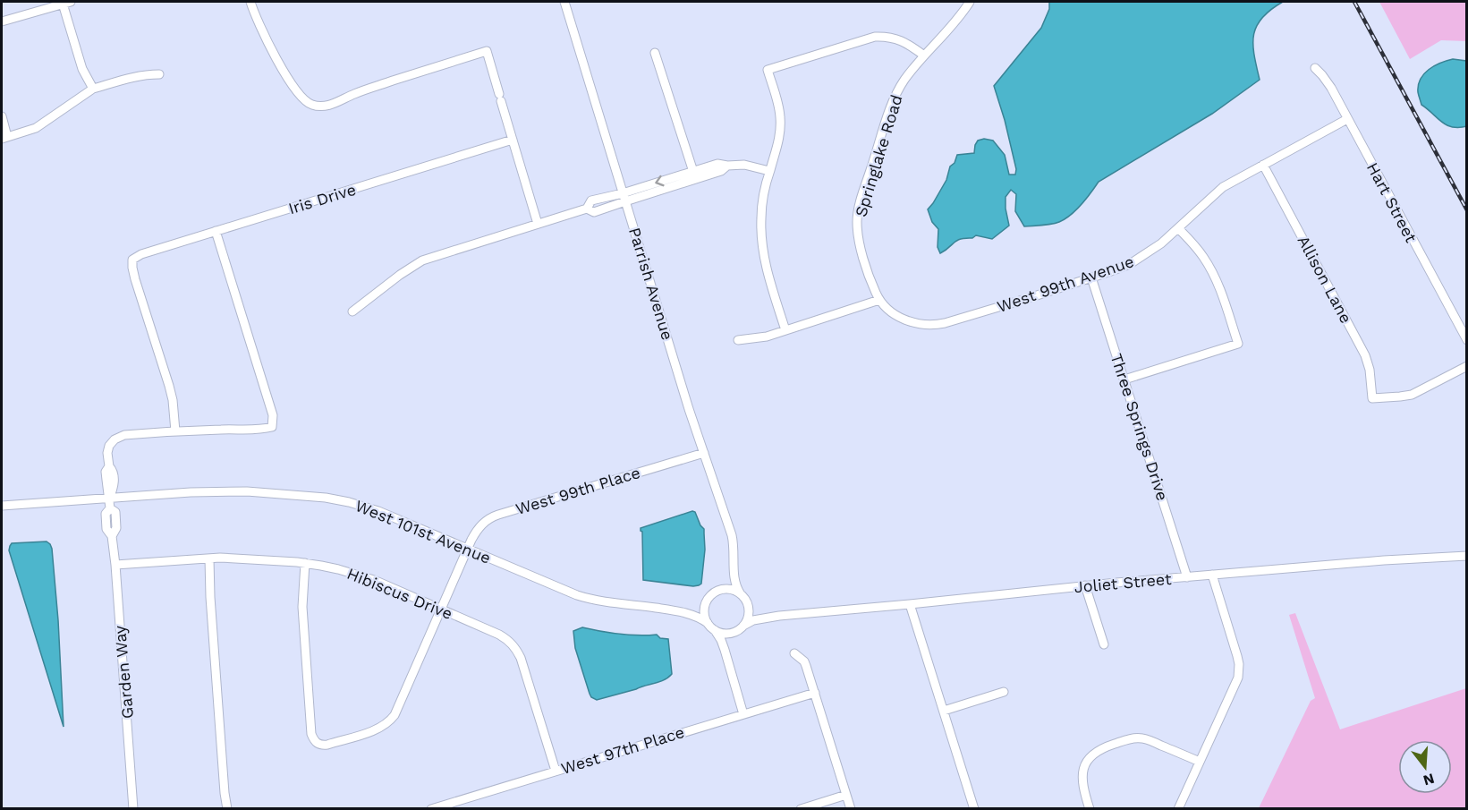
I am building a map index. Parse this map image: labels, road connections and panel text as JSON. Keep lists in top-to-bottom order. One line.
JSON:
{"streets":{"street":["Springlake Road","Iris Drive","Hart Street","Allison Lane","Parrish Avenue","West 99th Avenue","Three Springs Drive","West 99th Place","West 101st Avenue","Joliet Street","Hibiscus Drive","Garden Way","West 97th Place"]},"crossings":[["Springlake Road","West 99th Avenue"],["Iris Drive","Garden Way"],["Hart Street","West 99th Avenue"],["Allison Lane","West 99th Avenue"],["Parrish Avenue","West 99th Place"],["Parrish Avenue","West 101st Avenue"],["Parrish Avenue","Joliet Street"],["West 99th Avenue","Three Springs Drive"],["Three Springs Drive","Joliet Street"],["West 99th Place","West 101st Avenue"],["West 99th Place","Hibiscus Drive"],["West 101st Avenue","Joliet Street"],["West 101st Avenue","Garden Way"],["Hibiscus Drive","Garden Way"],["Hibiscus Drive","West 97th Place"]],"north":"bottom"}
